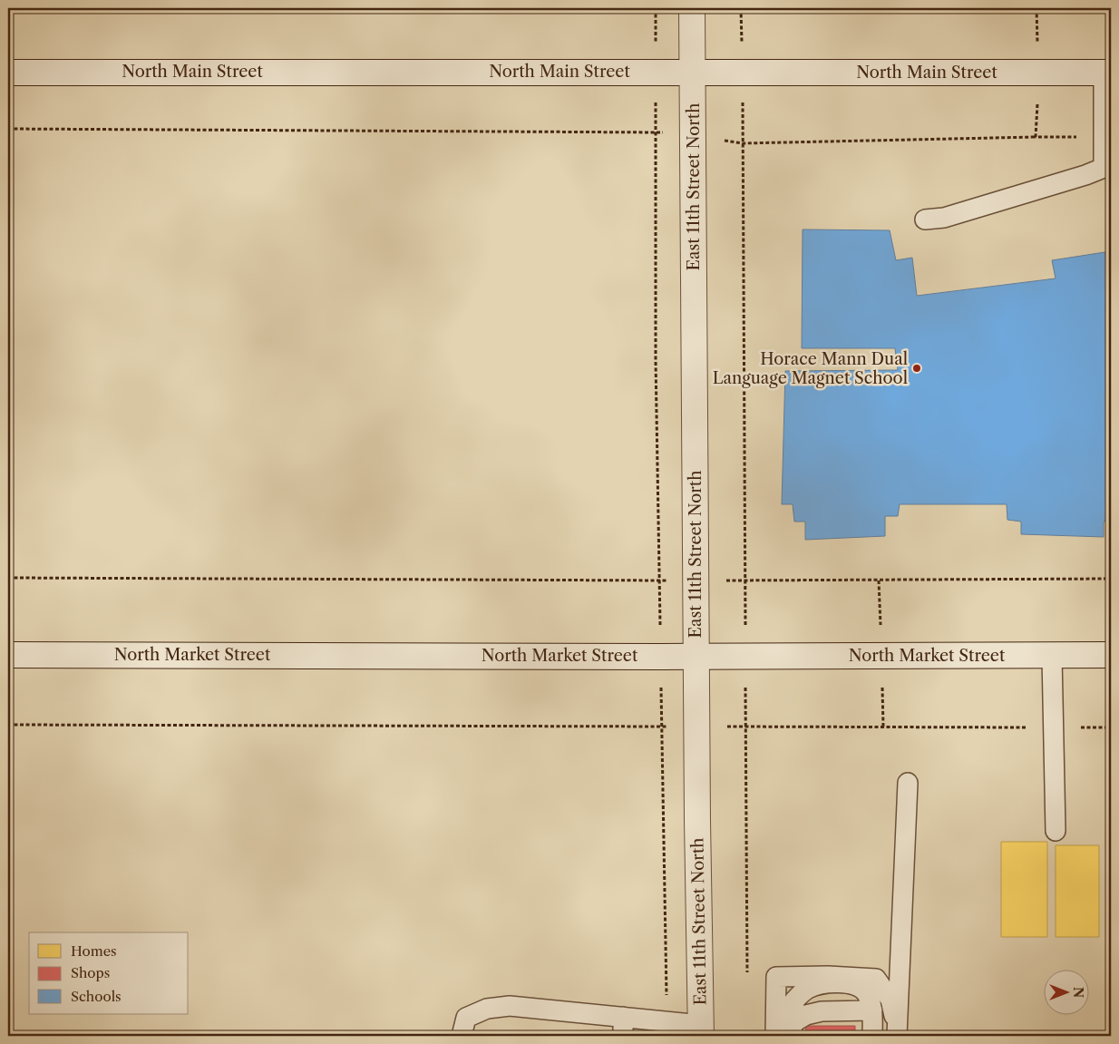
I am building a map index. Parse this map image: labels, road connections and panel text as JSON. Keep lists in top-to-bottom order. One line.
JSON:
{"streets":{"street":["North Main Street","East 11th Street North","North Market Street"]},"crossings":[["North Main Street","East 11th Street North"],["East 11th Street North","North Market Street"]],"places":["Horace Mann Dual Language Magnet School"],"legend":["Homes","Shops","Schools"],"north":"right"}
